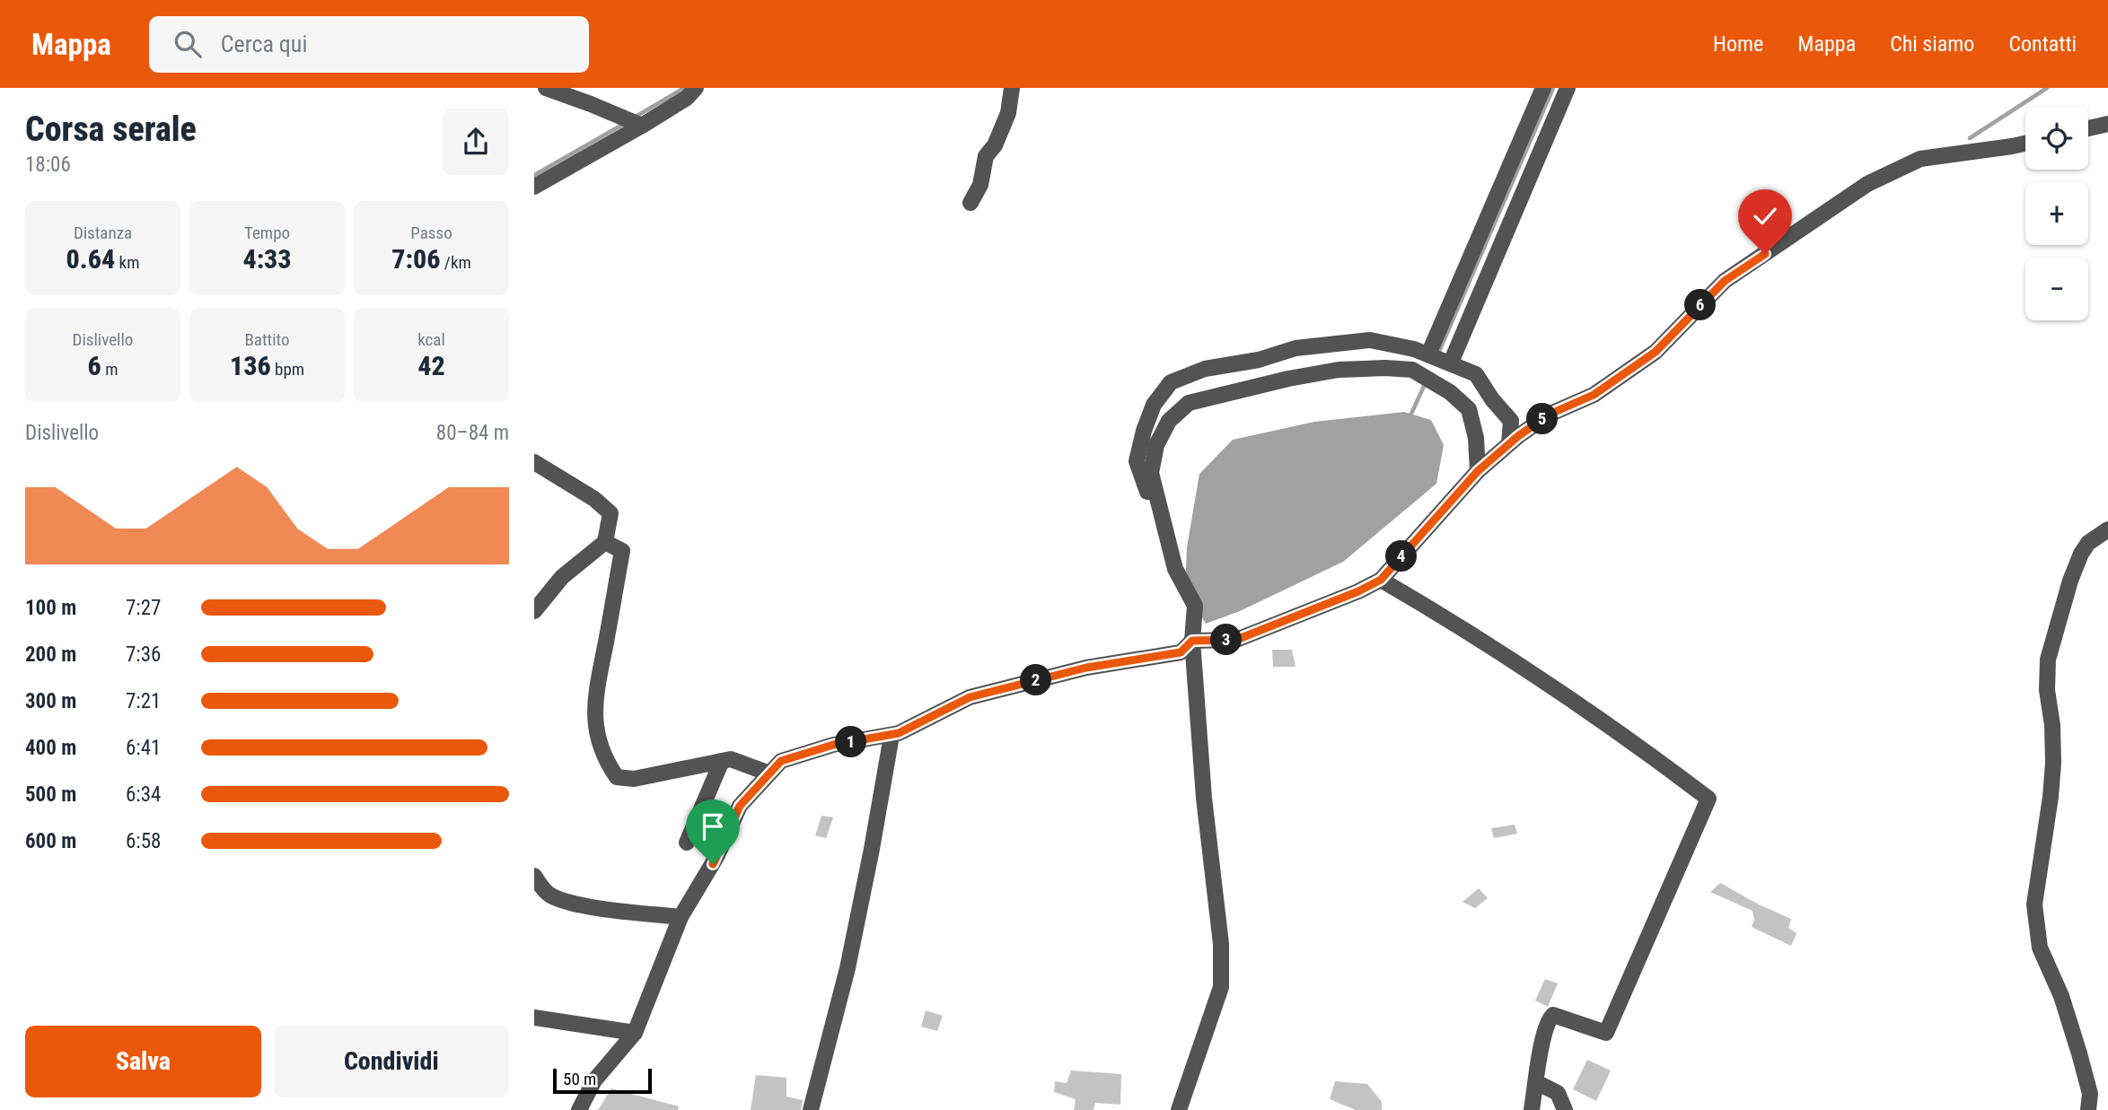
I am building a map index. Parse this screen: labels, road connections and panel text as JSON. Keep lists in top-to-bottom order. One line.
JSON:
{"scale_bar":"50 m","page":{"header":"Mappa","search":"Cerca qui","nav":["Home","Mappa","Chi siamo","Contatti"],"heading":["Corsa serale","18:06"],"map_buttons":["+","−"],"stats":[["Distanza","0.64 km"],["Tempo","4:33"],["Passo","7:06 /km"],["Dislivello","6 m"],["Battito","136 bpm"],["kcal","42"]],"pins":["6","5","4","3","2","1"],"chart":["Dislivello","80–84 m"],"list":[{"name":"100 m","note":"7:27"},{"name":"200 m","note":"7:36"},{"name":"300 m","note":"7:21"},{"name":"400 m","note":"6:41"},{"name":"500 m","note":"6:34"},{"name":"600 m","note":"6:58"}],"buttons":["Salva","Condividi"],"scale":"50 m"}}
